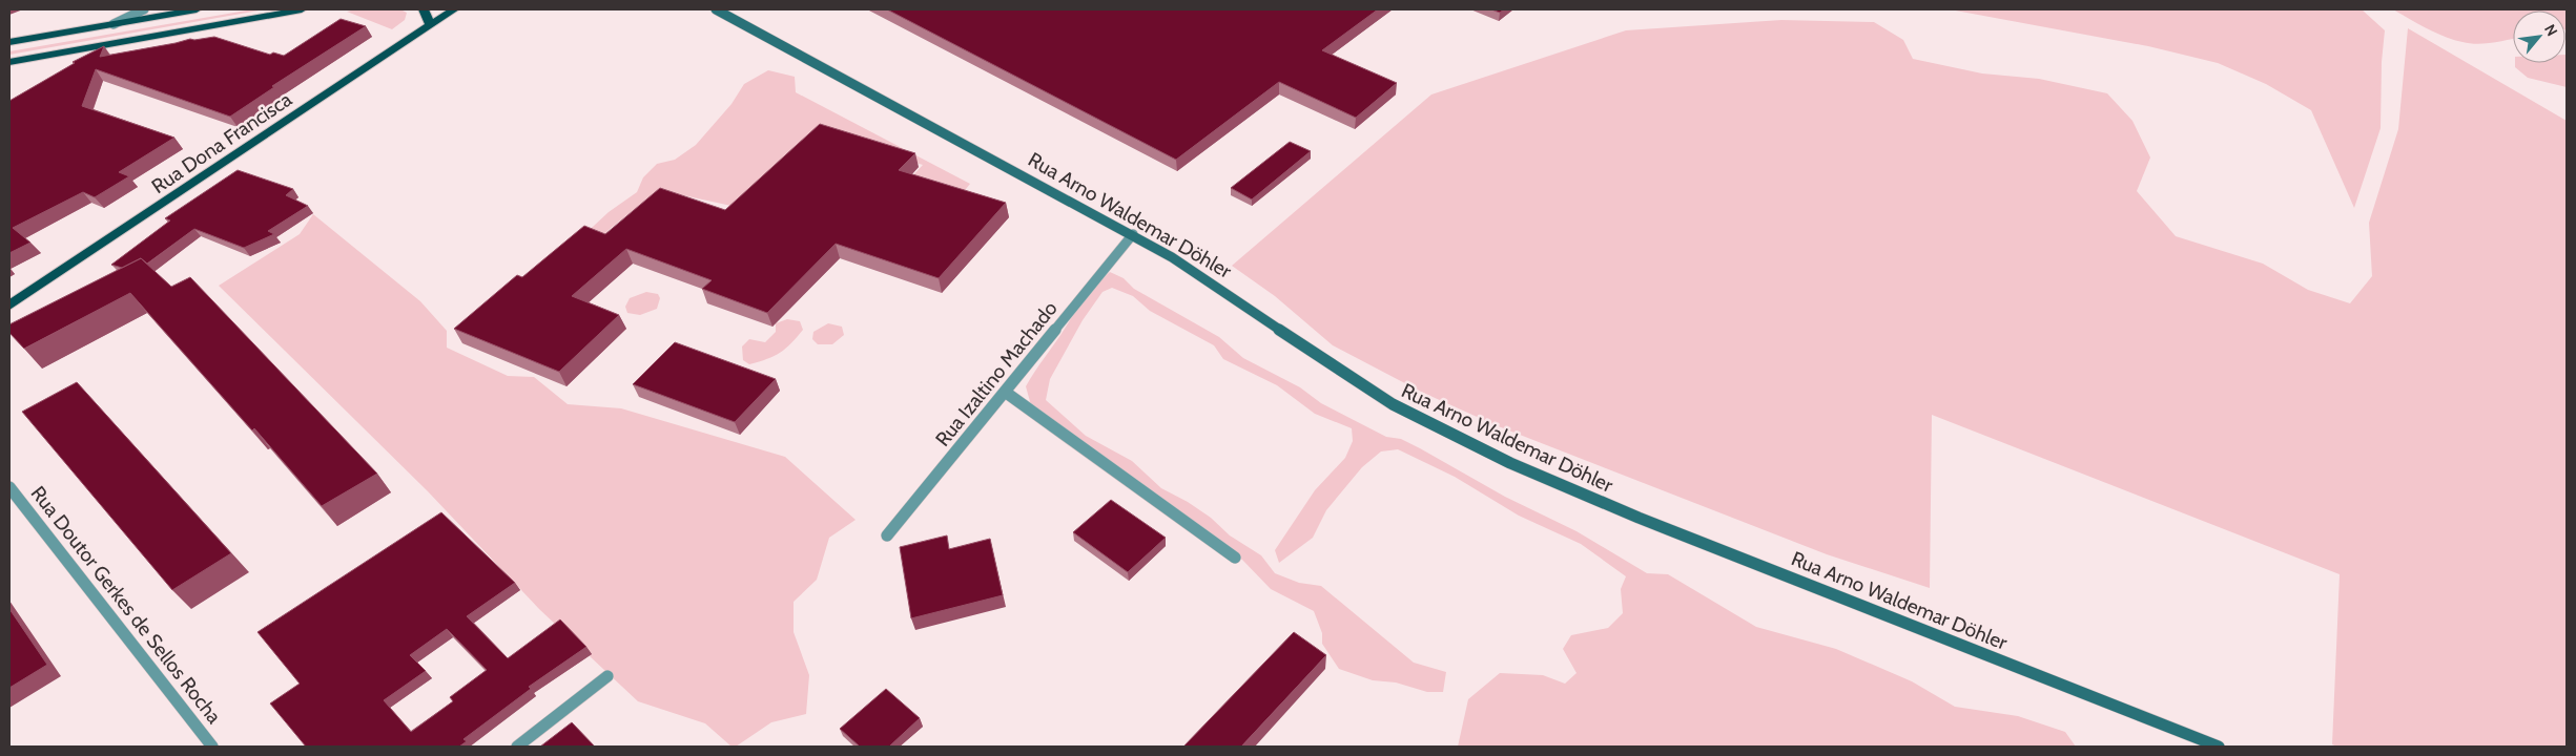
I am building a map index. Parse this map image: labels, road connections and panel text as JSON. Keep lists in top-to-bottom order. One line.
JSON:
{"streets":{"main road":["Rua Dona Francisca","Rua Arno Waldemar Döhler"],"street":["Rua Izaltino Machado","Rua Doutor Gerkes de Sellos Rocha"]},"crossings":[["Rua Arno Waldemar Döhler","Rua Izaltino Machado"]],"north":"top right"}
